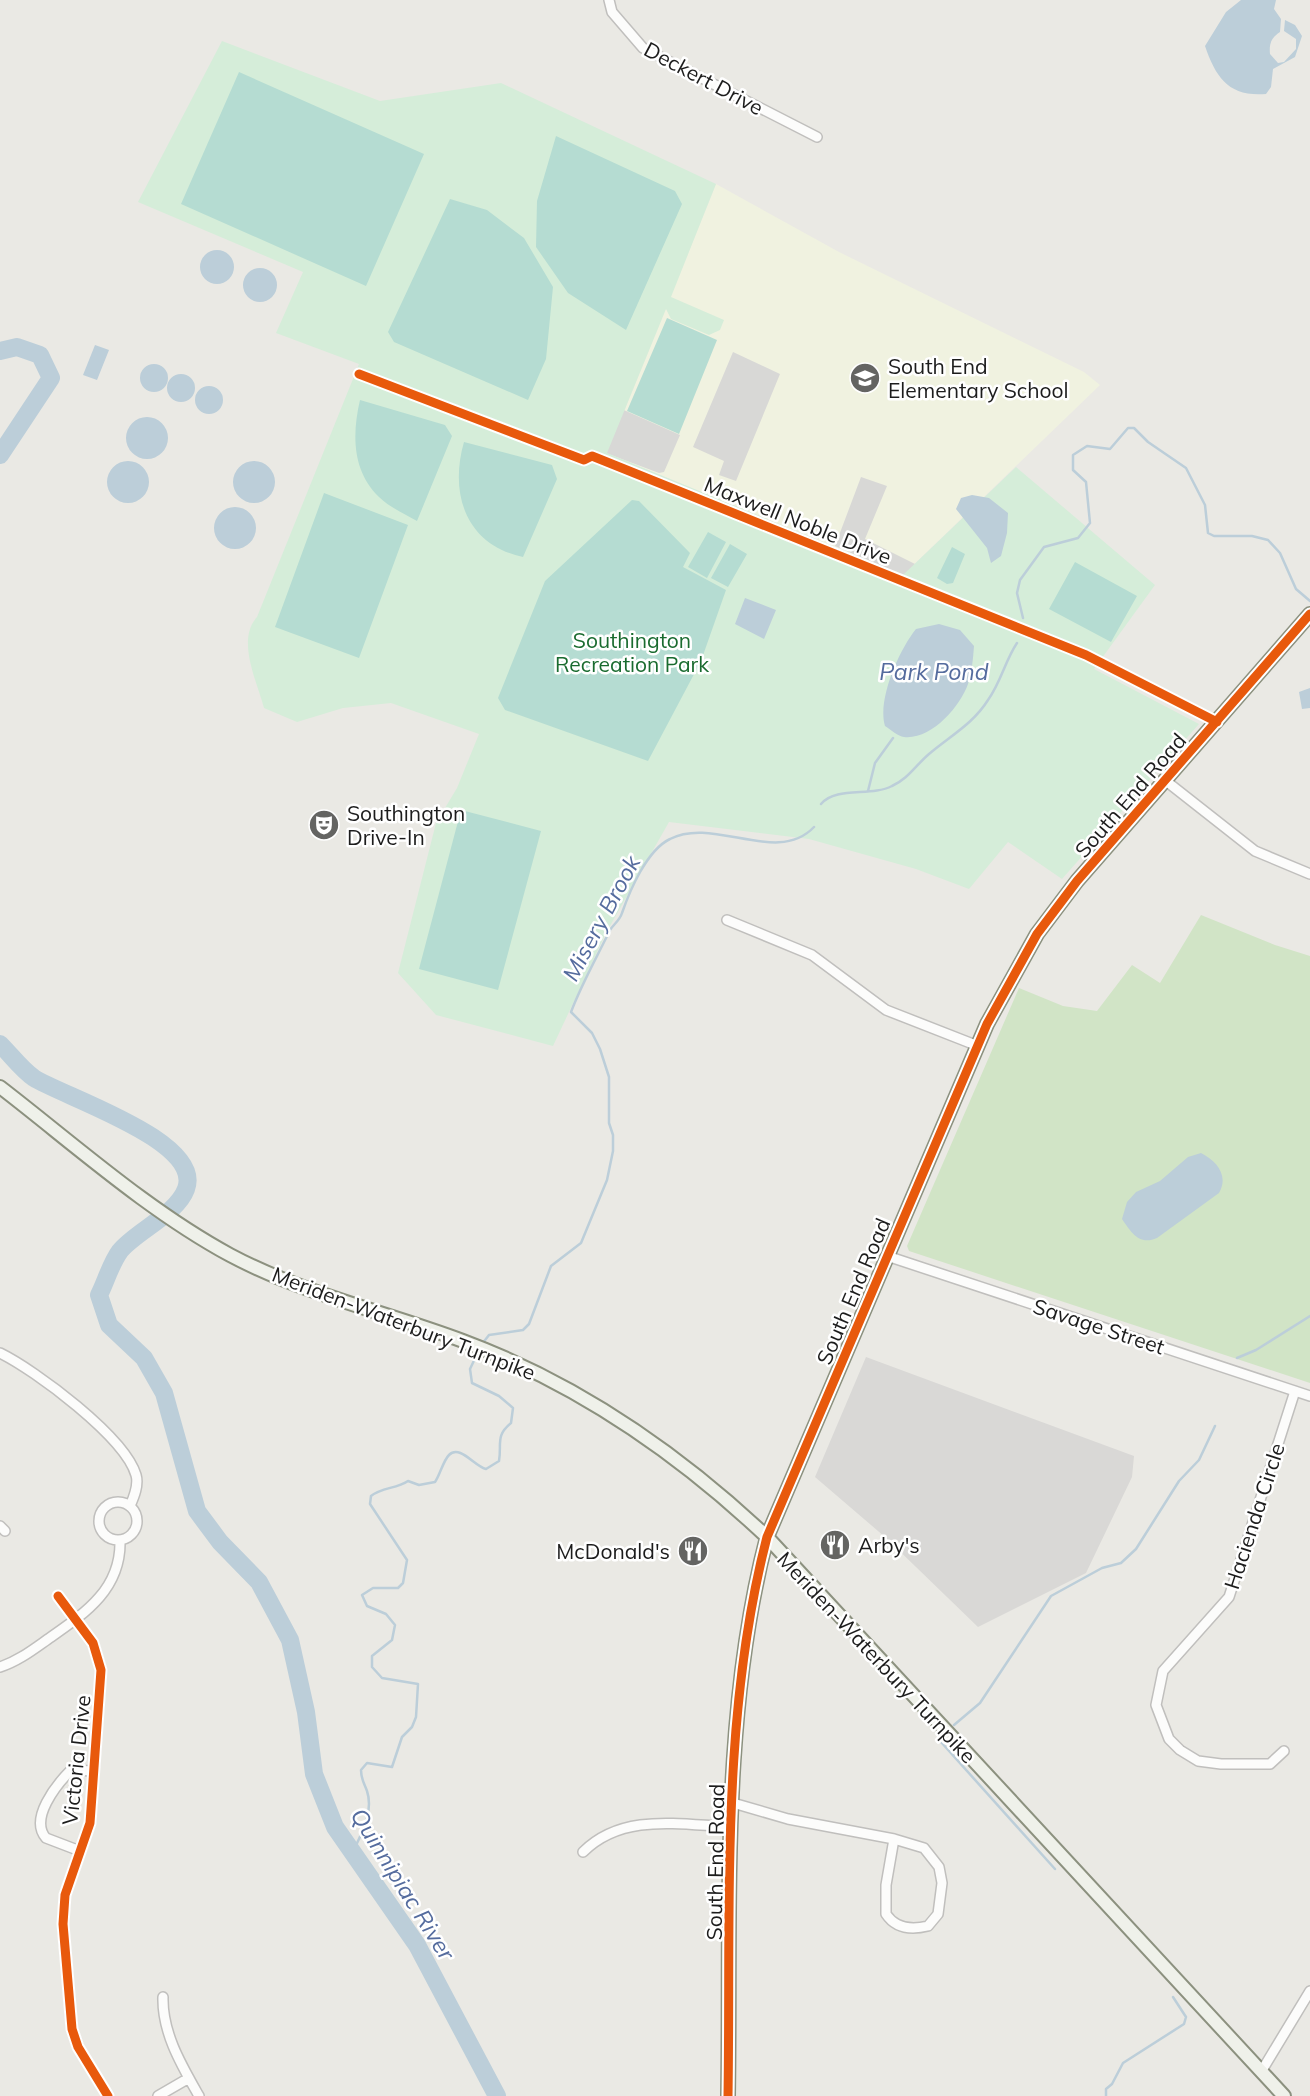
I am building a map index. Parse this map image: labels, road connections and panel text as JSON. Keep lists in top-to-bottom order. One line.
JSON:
{"streets":{"main road":["South End Road","Meriden-Waterbury Turnpike"],"street":["Deckert Drive","Maxwell Noble Drive","Savage Street","Hacienda Circle","Victoria Drive"]},"crossings":[["Maxwell Noble Drive","South End Road"],["South End Road","Meriden-Waterbury Turnpike"],["South End Road","Savage Street"],["Savage Street","Hacienda Circle"]],"water":["Park Pond","Misery Brook","Quinnipiac River"],"parks":["Southington Recreation Park"],"places":{"school or university":["South End Elementary School"],"theatre":["Southington Drive-In"],"restaurant":["Arby's","McDonald's"]}}
